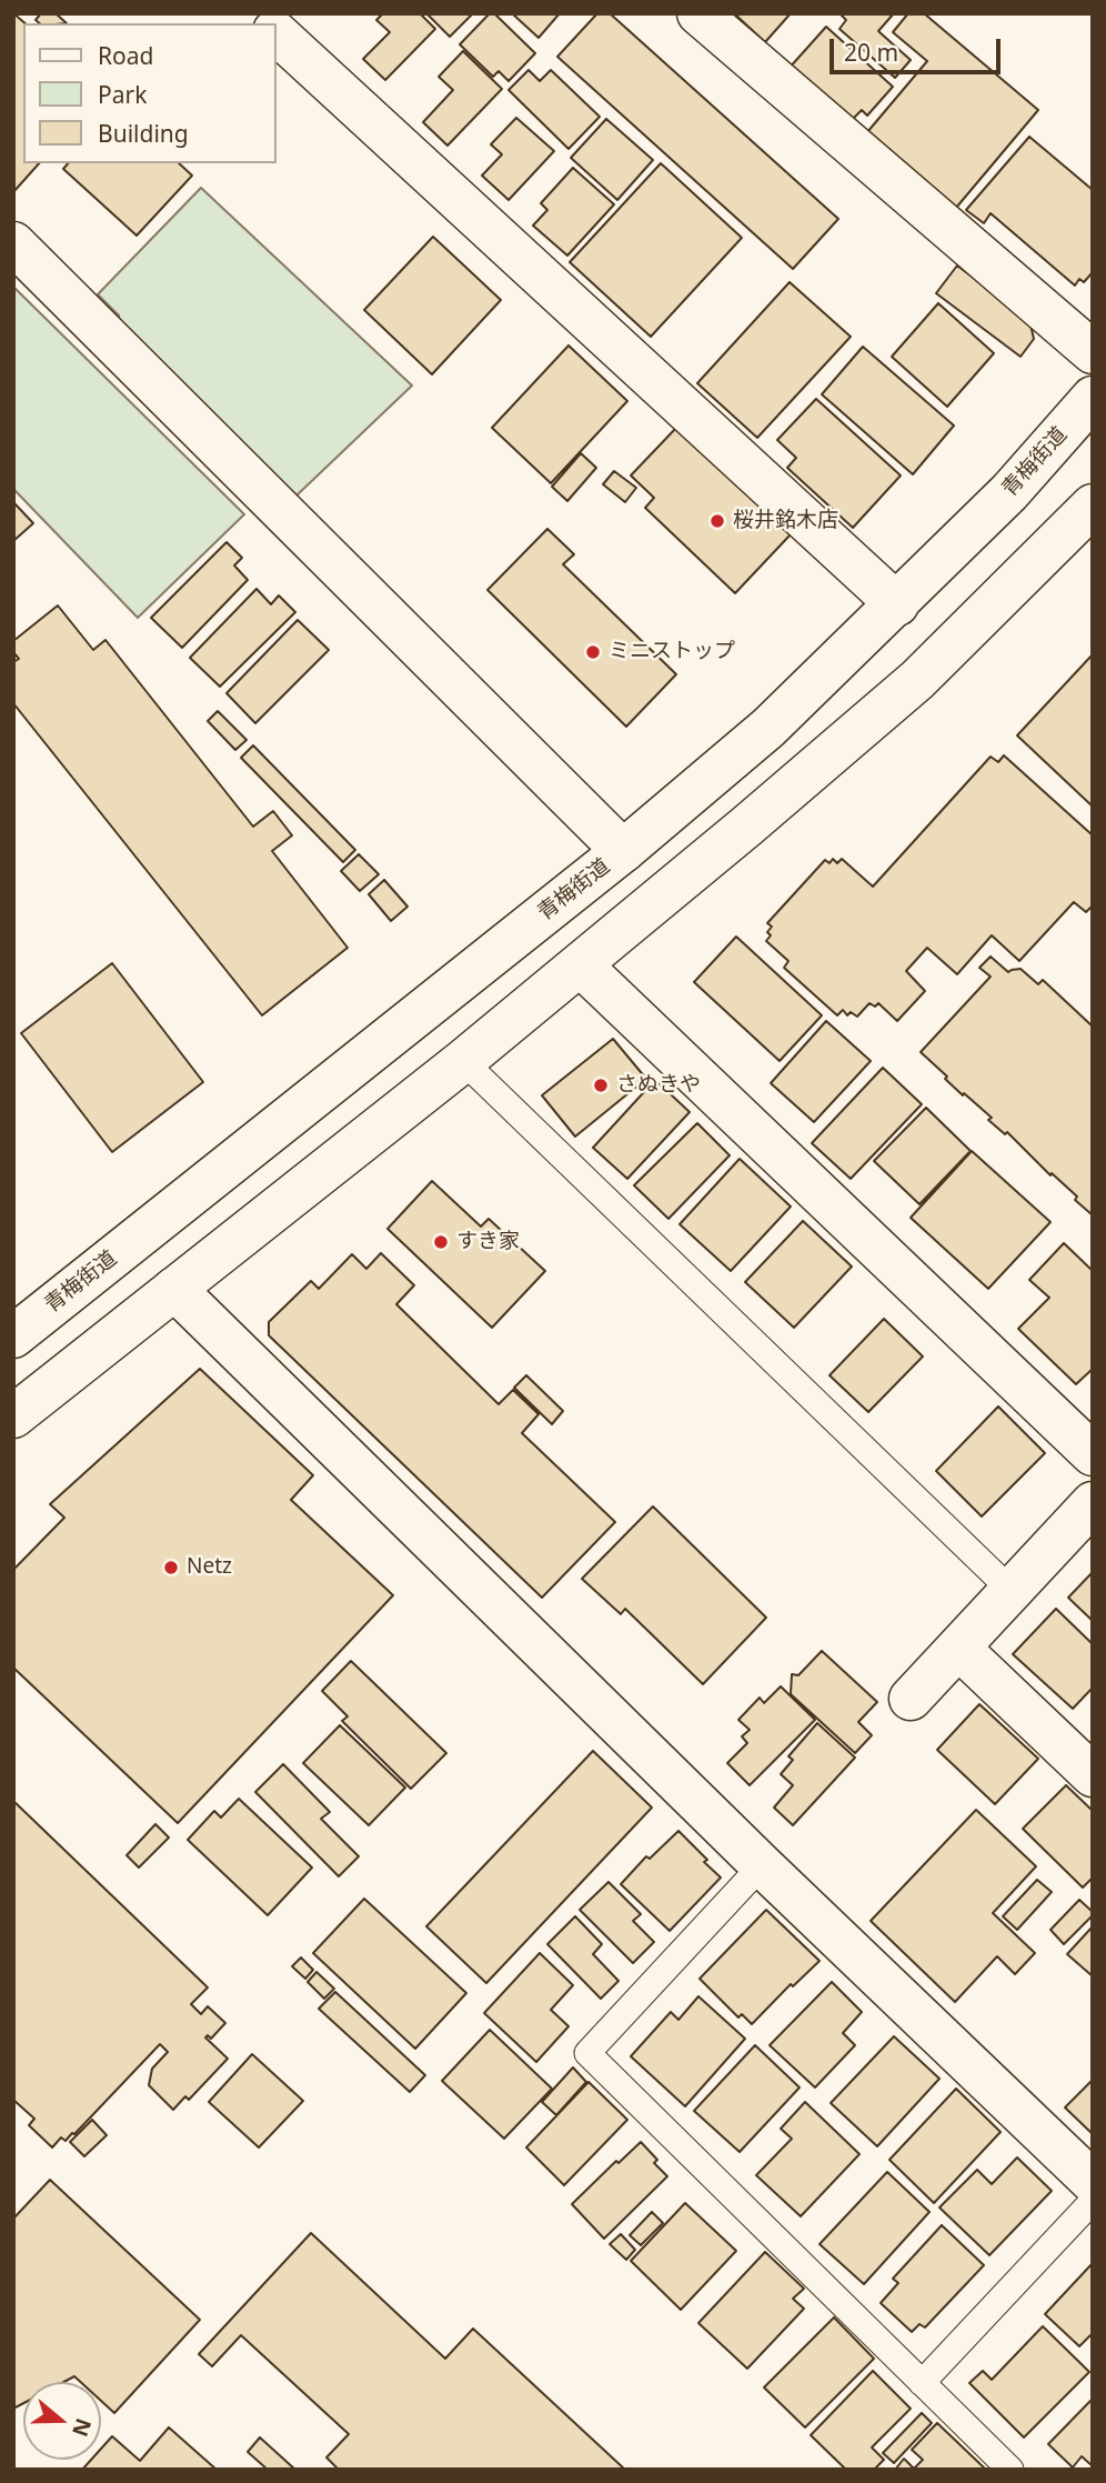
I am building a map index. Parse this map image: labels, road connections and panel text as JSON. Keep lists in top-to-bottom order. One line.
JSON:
{"streets":{"street":["青梅街道"]},"places":["桜井銘木店","ミニストップ","さぬきや","すき家","Netz"],"legend":["Road","Park","Building"],"scale_bar":"20 m","north":"right"}
